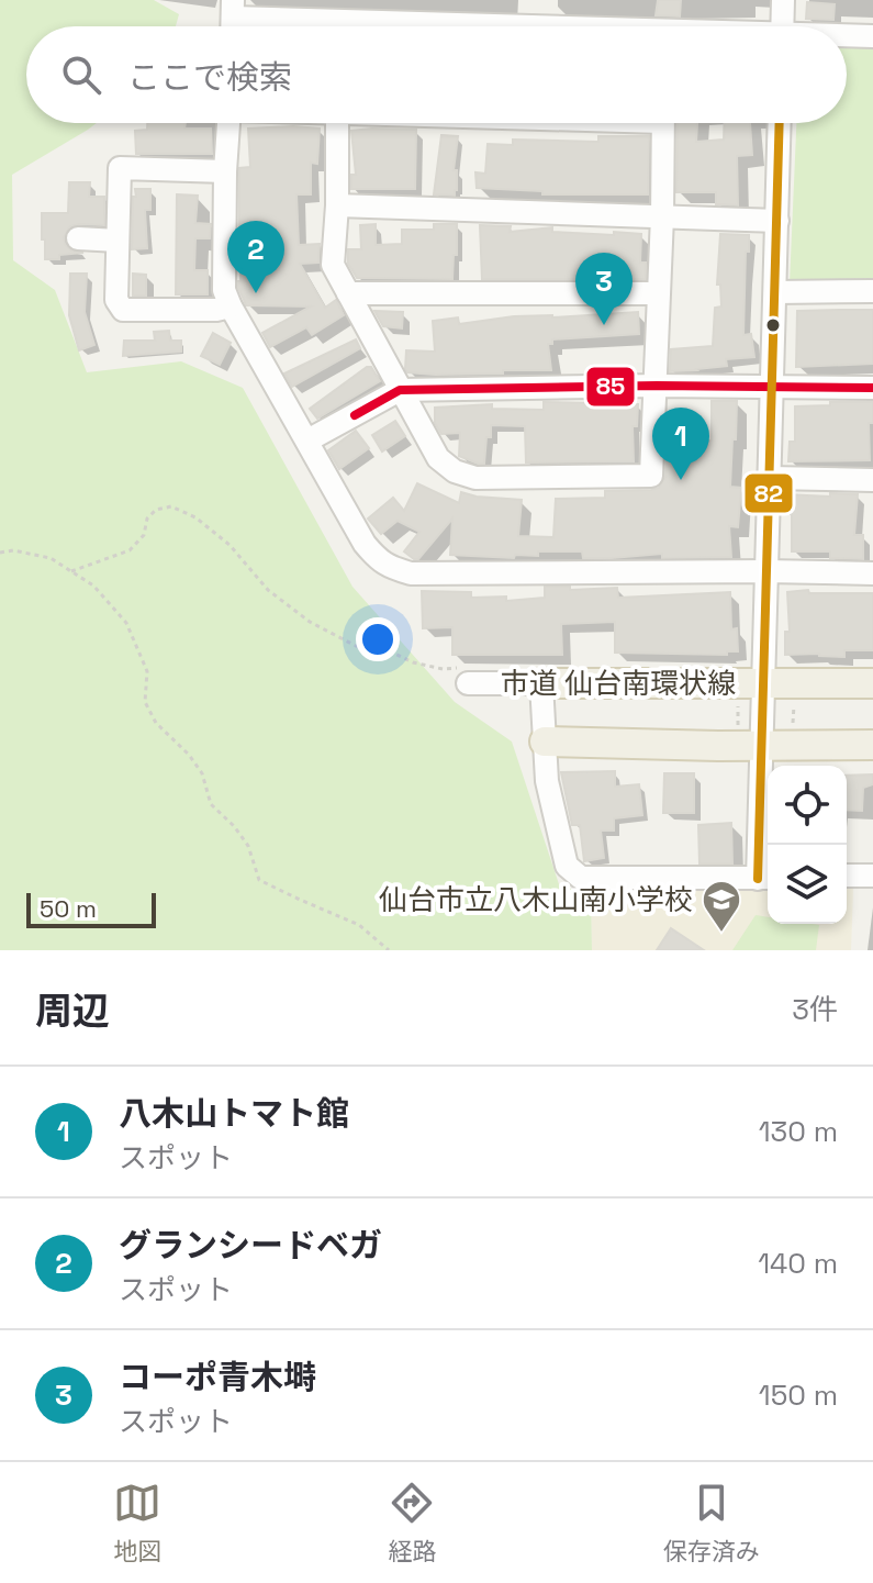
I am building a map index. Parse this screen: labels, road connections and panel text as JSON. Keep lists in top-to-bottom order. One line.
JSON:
{"streets":{"main road":["市道 仙台南環状線"]},"places":{"school or university":["仙台市立八木山南小学校"]},"lines":["transit line 82","transit line 85"],"scale_bar":"50 m","page":{"search":"ここで検索","pins":["2","3","1"],"scale":"50 m","heading":["周辺","3件"],"list":[{"mark":"1","name":"八木山トマト館","note":"スポット","value":"130 m"},{"mark":"2","name":"グランシードベガ","note":"スポット","value":"140 m"},{"mark":"3","name":"コーポ青木塒","note":"スポット","value":"150 m"}],"nav":["地図","経路","保存済み"]}}
